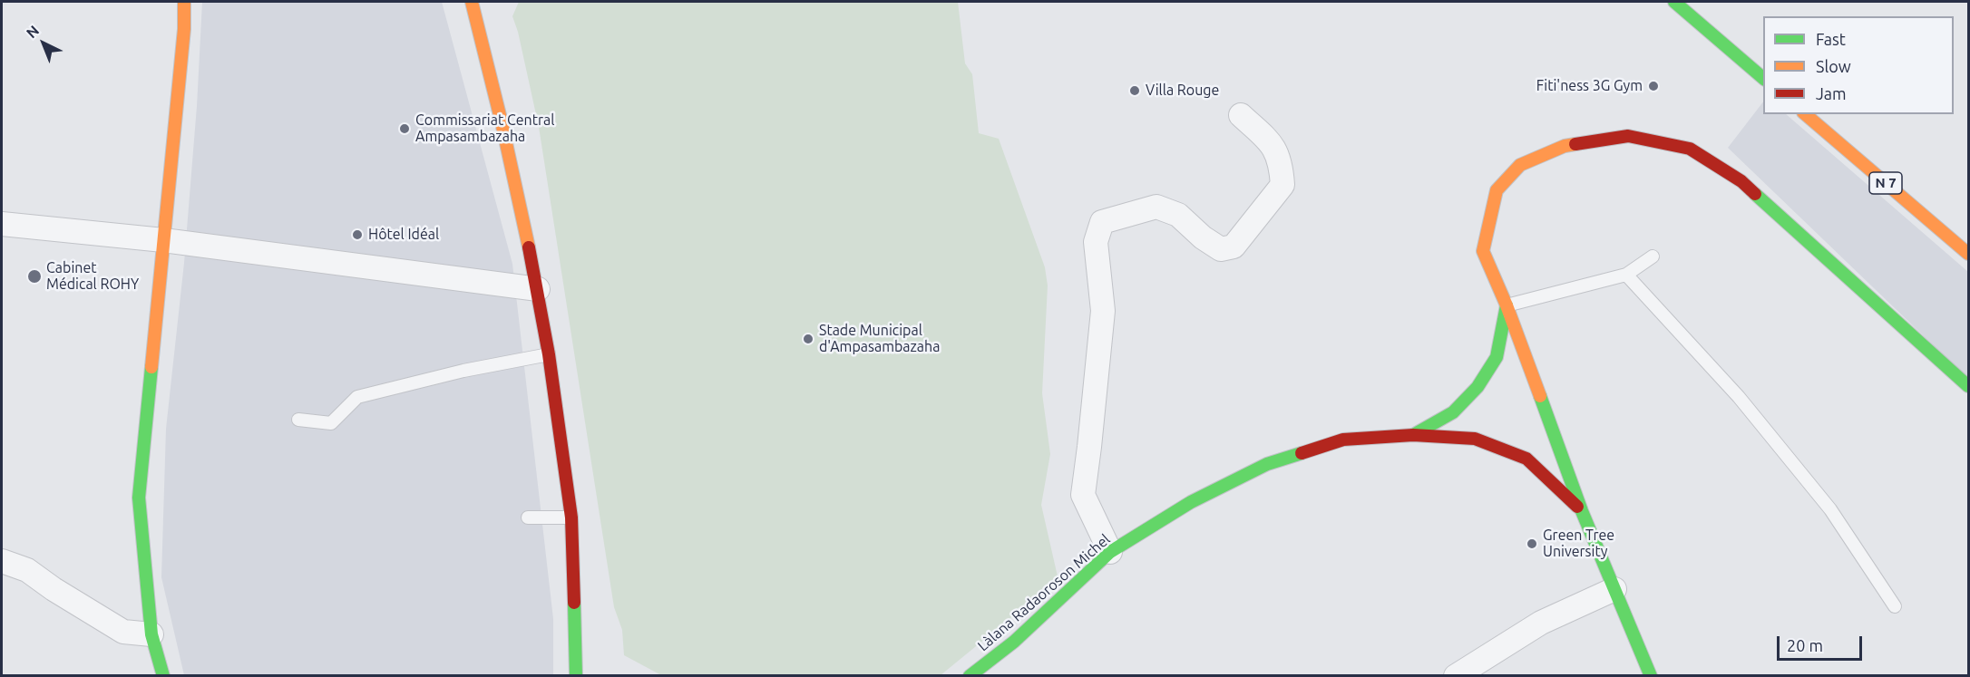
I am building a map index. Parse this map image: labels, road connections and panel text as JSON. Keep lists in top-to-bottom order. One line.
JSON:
{"streets":{"street":["N 7","Làlana Radaoroson Michel"]},"places":["Fiti'ness 3G Gym","Villa Rouge","Commissariat Central Ampasambazaha","Hôtel Idéal","Cabinet Médical ROHY","Stade Municipal d'Ampasambazaha","Green Tree University"],"legend":["Fast","Slow","Jam"],"scale_bar":"20 m","north":"top left"}
